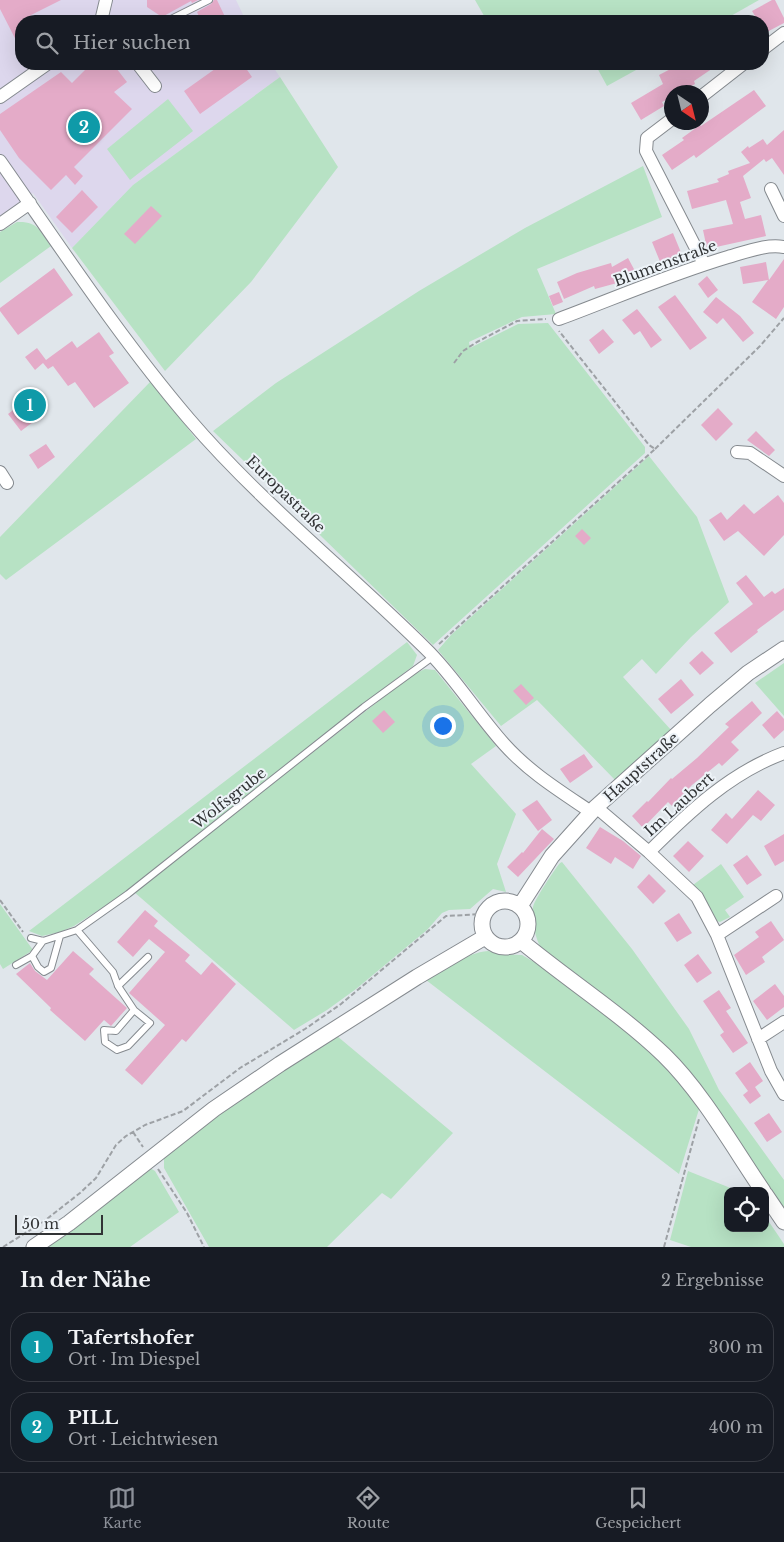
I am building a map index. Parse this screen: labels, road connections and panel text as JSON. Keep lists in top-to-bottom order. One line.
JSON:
{"streets":{"street":["Blumenstraße","Europastraße","Hauptstraße","Im Laubert"],"lane":["Wolfsgrube"]},"crossings":[["Europastraße","Hauptstraße"],["Europastraße","Wolfsgrube"],["Europastraße","Im Laubert"]],"scale_bar":"50 m","north":"bottom right","page":{"search":"Hier suchen","pins":["2","1"],"scale":"50 m","heading":["In der Nähe","2 Ergebnisse"],"list":[{"mark":"1","name":"Tafertshofer","note":"Ort · Im Diespel","value":"300 m"},{"mark":"2","name":"PILL","note":"Ort · Leichtwiesen","value":"400 m"}],"nav":["Karte","Route","Gespeichert"]}}
